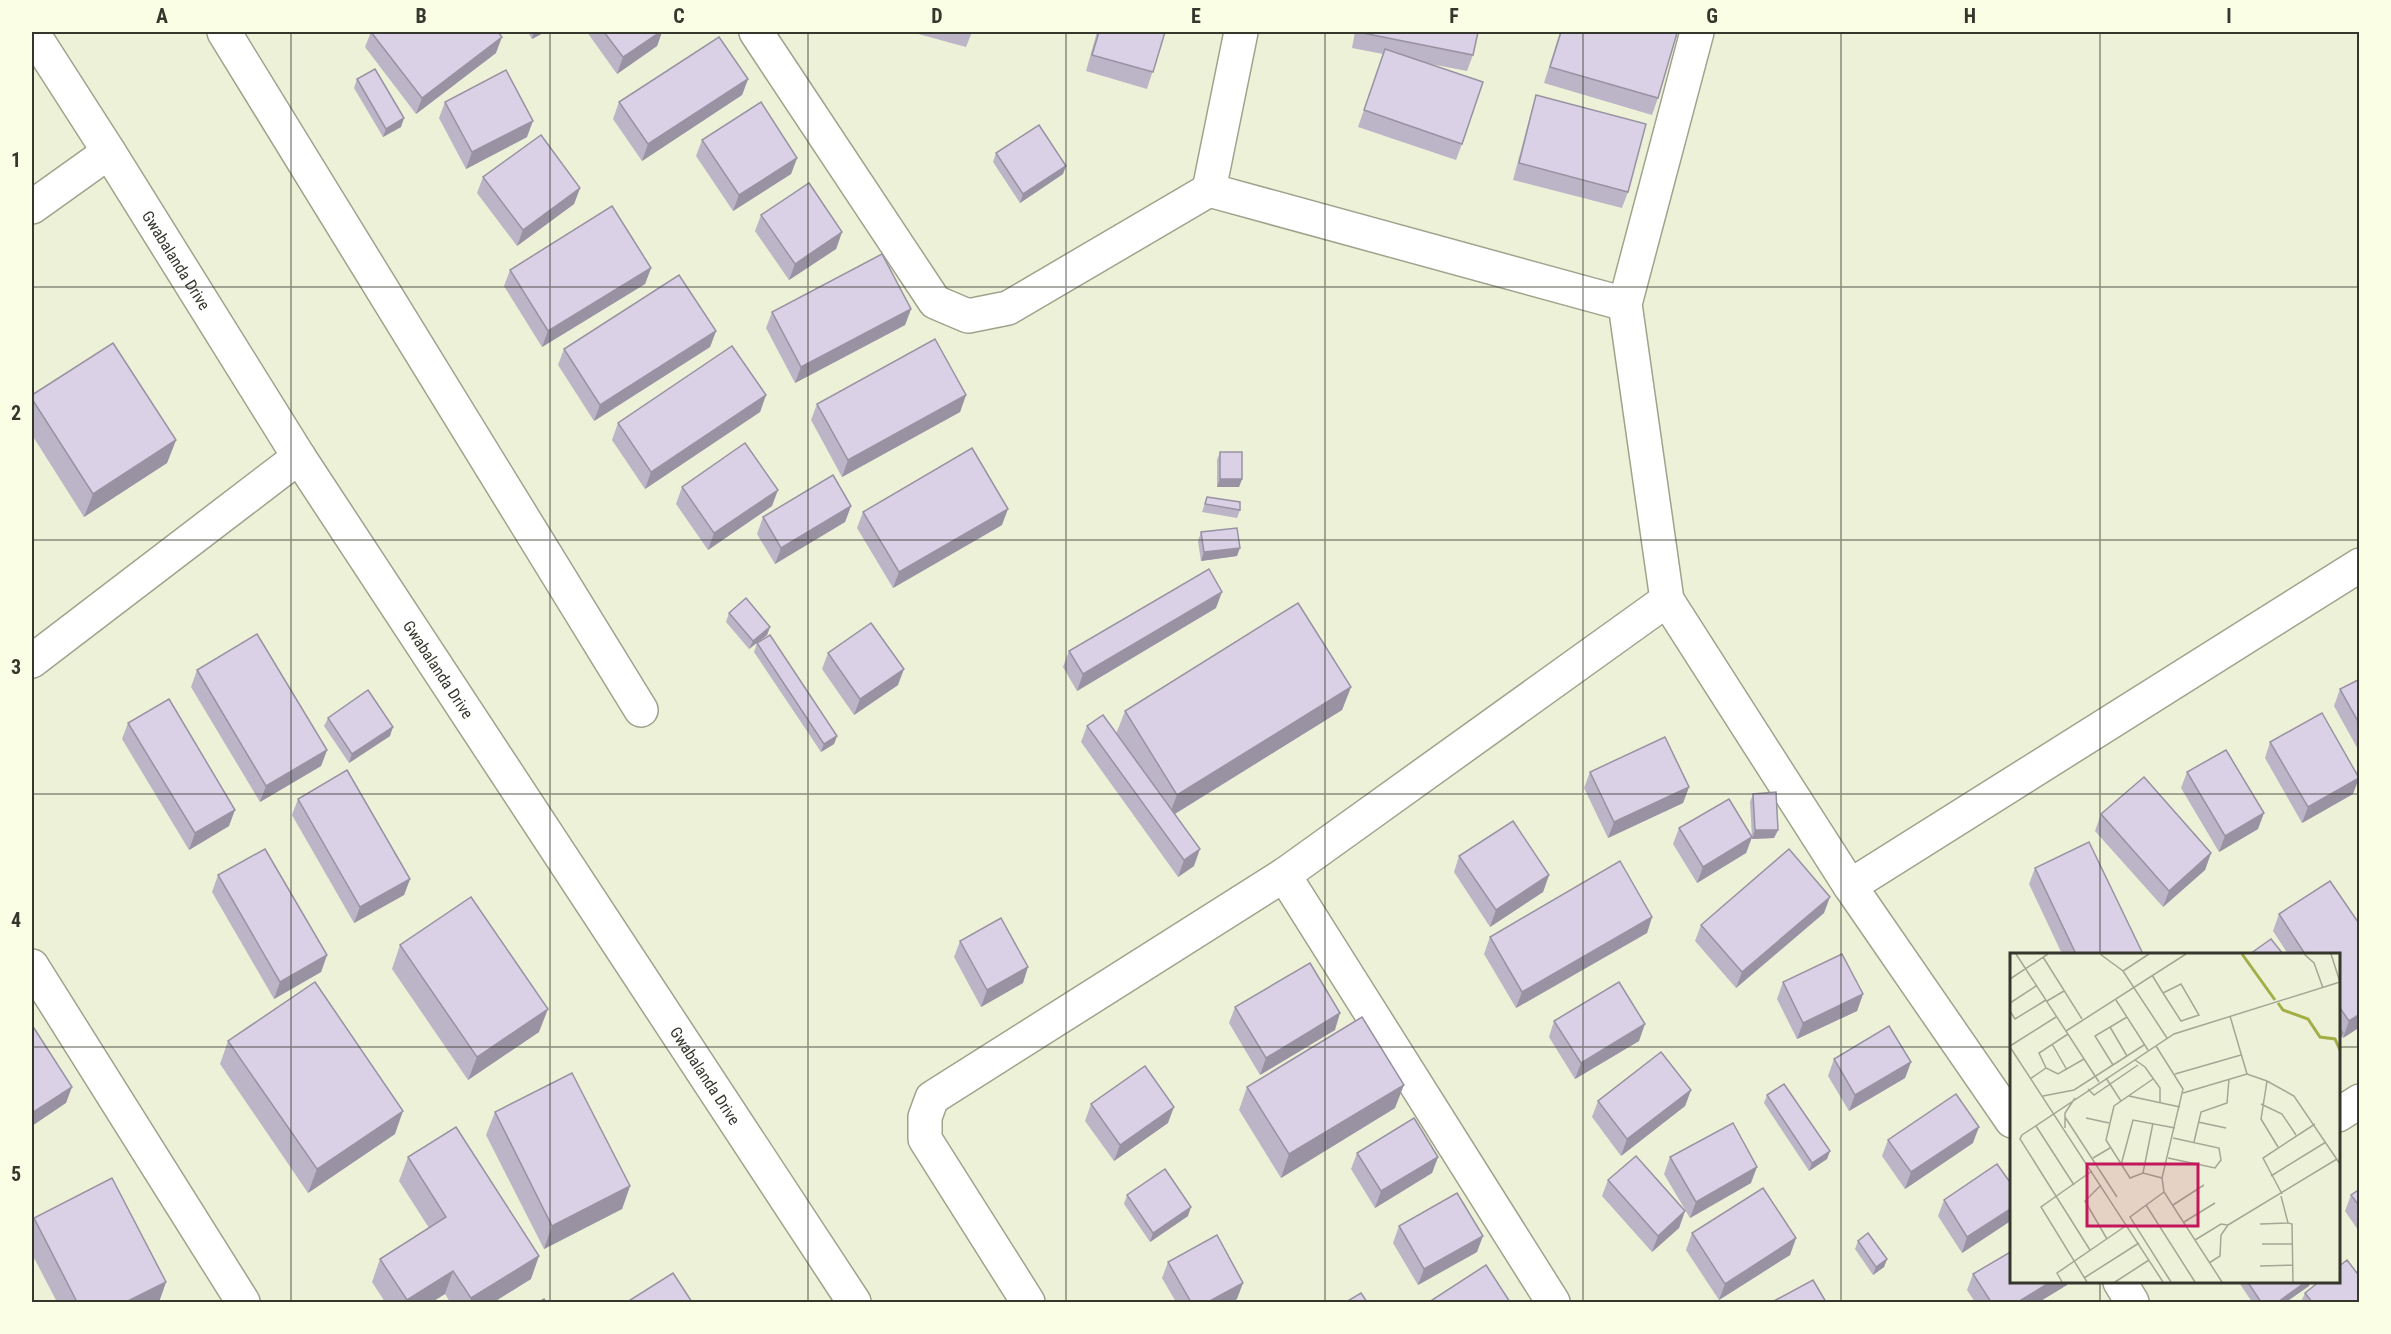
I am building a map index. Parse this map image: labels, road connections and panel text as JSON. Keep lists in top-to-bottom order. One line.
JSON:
{"streets":{"street":["Gwabalanda Drive"]},"grid":{"columns":["A","B","C","D","E","F","G","H","I"],"rows":["1","2","3","4","5"]}}
